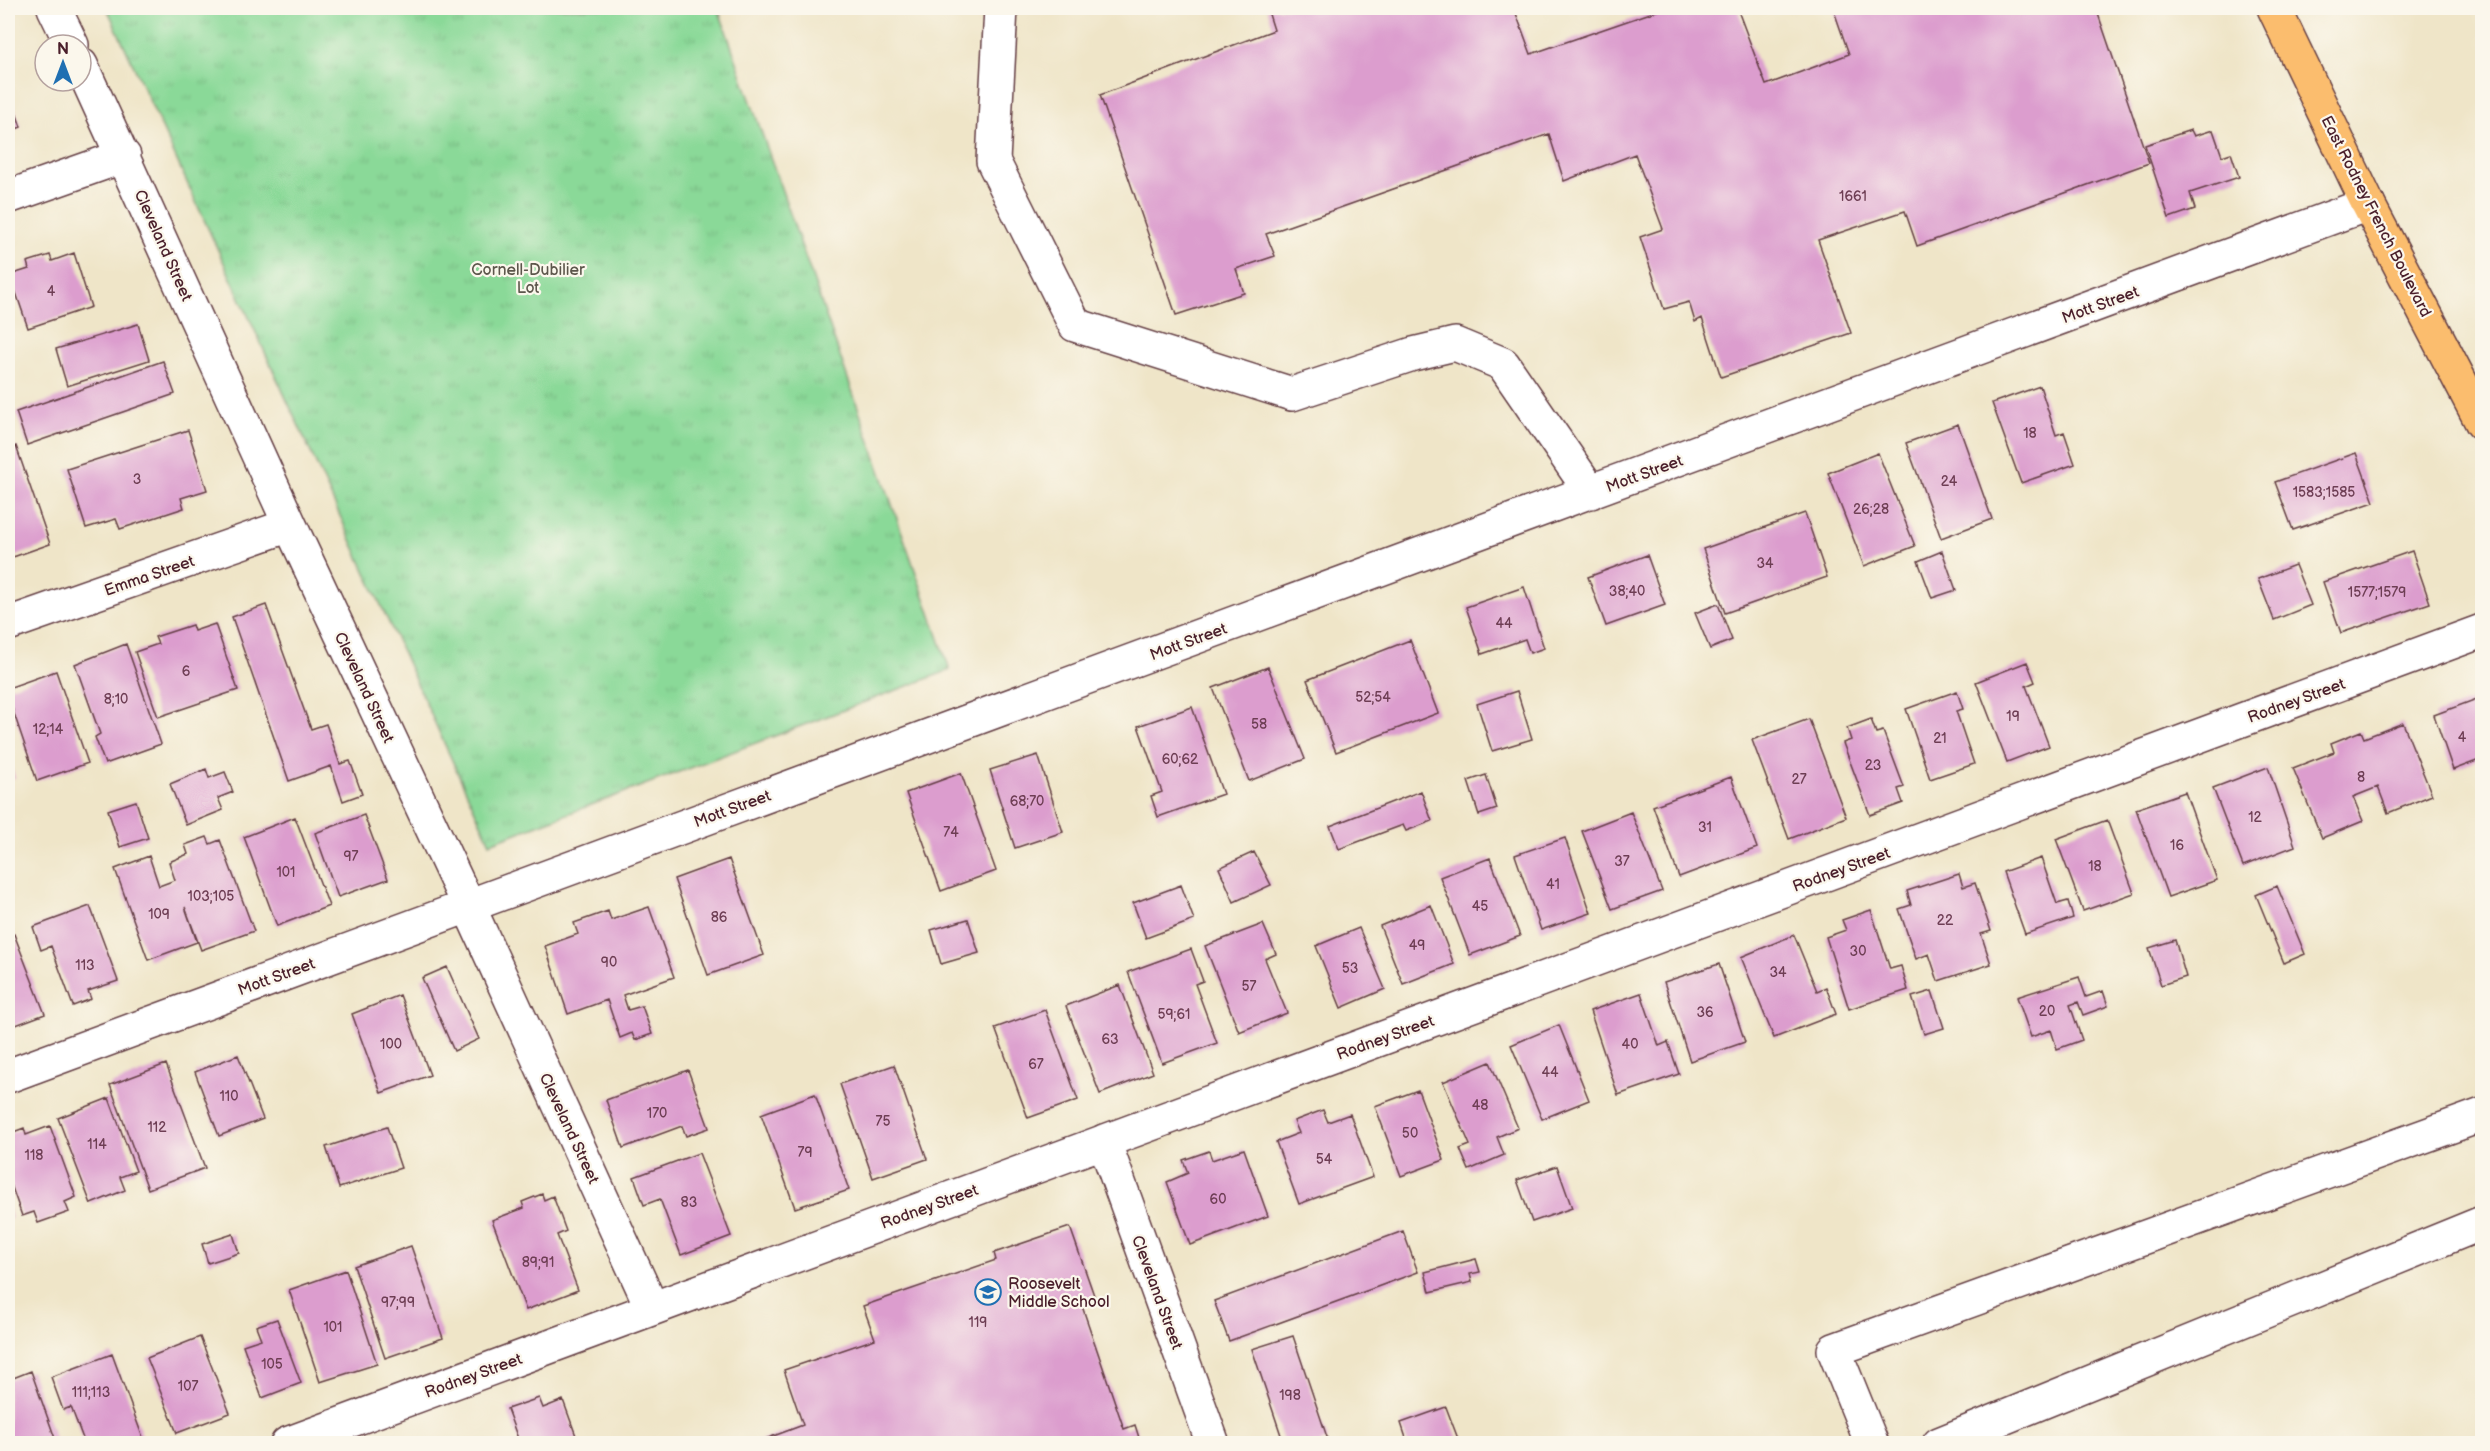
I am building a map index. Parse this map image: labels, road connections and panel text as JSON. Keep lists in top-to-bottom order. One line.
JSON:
{"streets":{"main road":["East Rodney French Boulevard"],"street":["Cleveland Street","Mott Street","Emma Street","Rodney Street"]},"crossings":[["East Rodney French Boulevard","Mott Street"],["Cleveland Street","Mott Street"],["Cleveland Street","Emma Street"],["Cleveland Street","Rodney Street"]],"parks":["Cornell-Dubilier Lot"],"places":{"school or university":["Roosevelt Middle School"]},"house_numbers":["1661","4","18","3","24","1583;1585","26;28","34","38;40","1577;1579","44","6","52;54","8;10","19","58","12;14","4","21","60;62","23","8","27","68;70","12","31","74","16","97","37","18","101","41","103;105","45","109","86","22","49","30","90","113","53","34","57","20","36","59;61","63","100","40","67","44","110","48","170","75","112","50","114","79","118","54","60","83","89;91","97;99","119","101","105","107","111;113","198"],"north":"top"}
